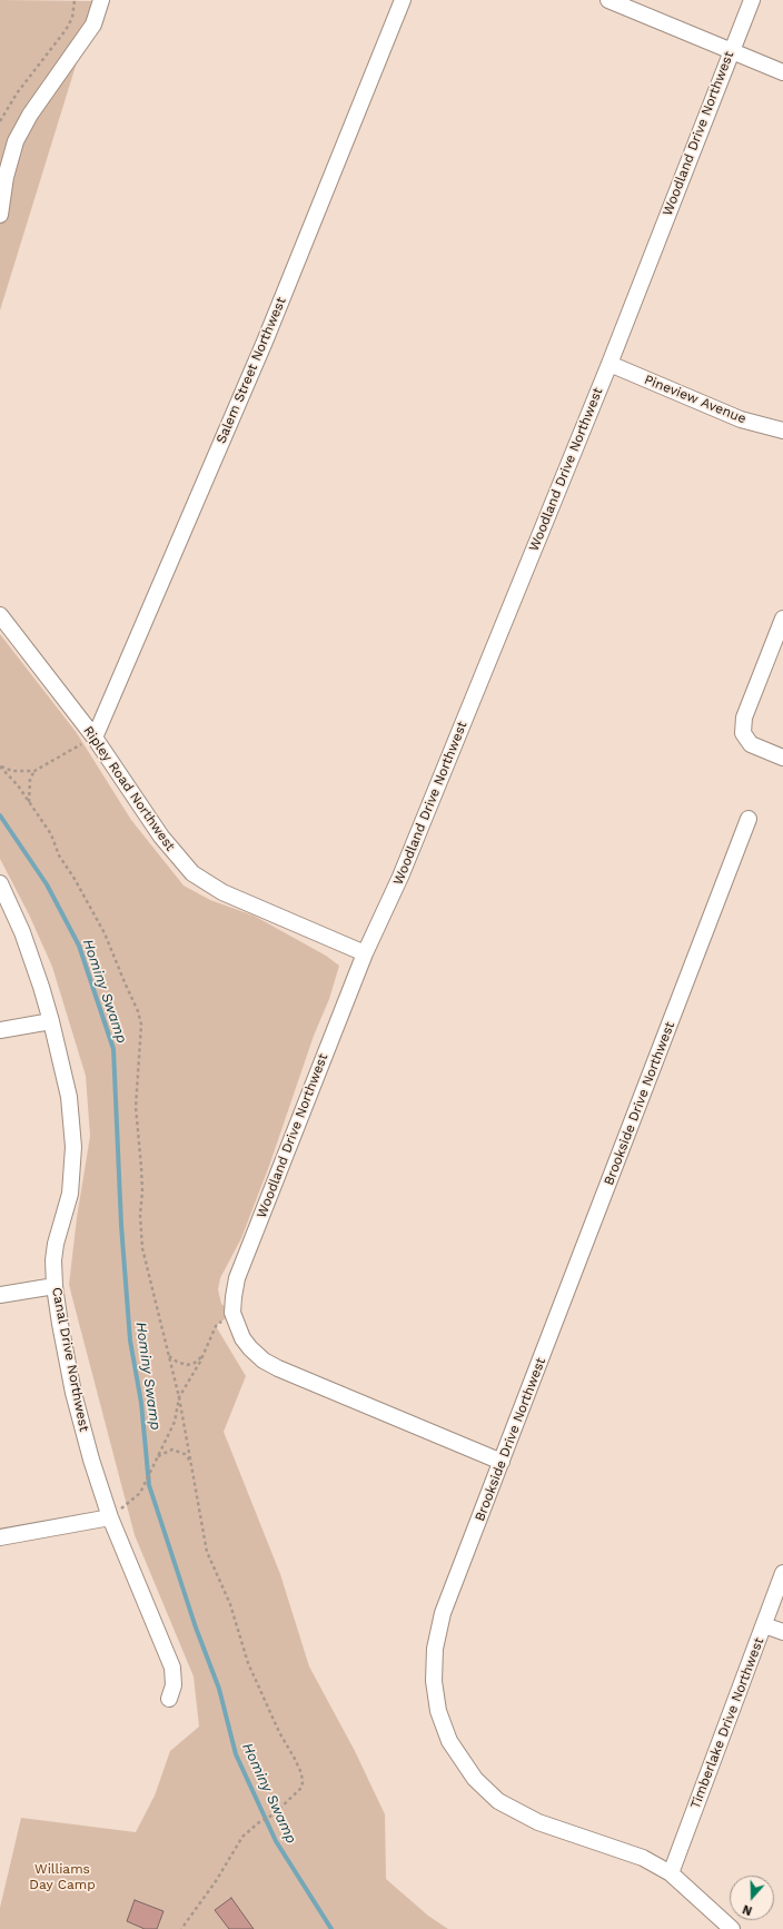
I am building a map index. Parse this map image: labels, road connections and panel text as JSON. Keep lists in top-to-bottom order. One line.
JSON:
{"streets":{"street":["Woodland Drive Northwest","Salem Street Northwest","Pineview Avenue","Ripley Road Northwest","Brookside Drive Northwest","Canal Drive Northwest","Timberlake Drive Northwest"]},"crossings":[["Woodland Drive Northwest","Pineview Avenue"],["Woodland Drive Northwest","Ripley Road Northwest"],["Woodland Drive Northwest","Brookside Drive Northwest"],["Salem Street Northwest","Ripley Road Northwest"],["Brookside Drive Northwest","Timberlake Drive Northwest"]],"water":["Hominy Swamp"],"parks":["Williams Day Camp"],"north":"bottom"}
